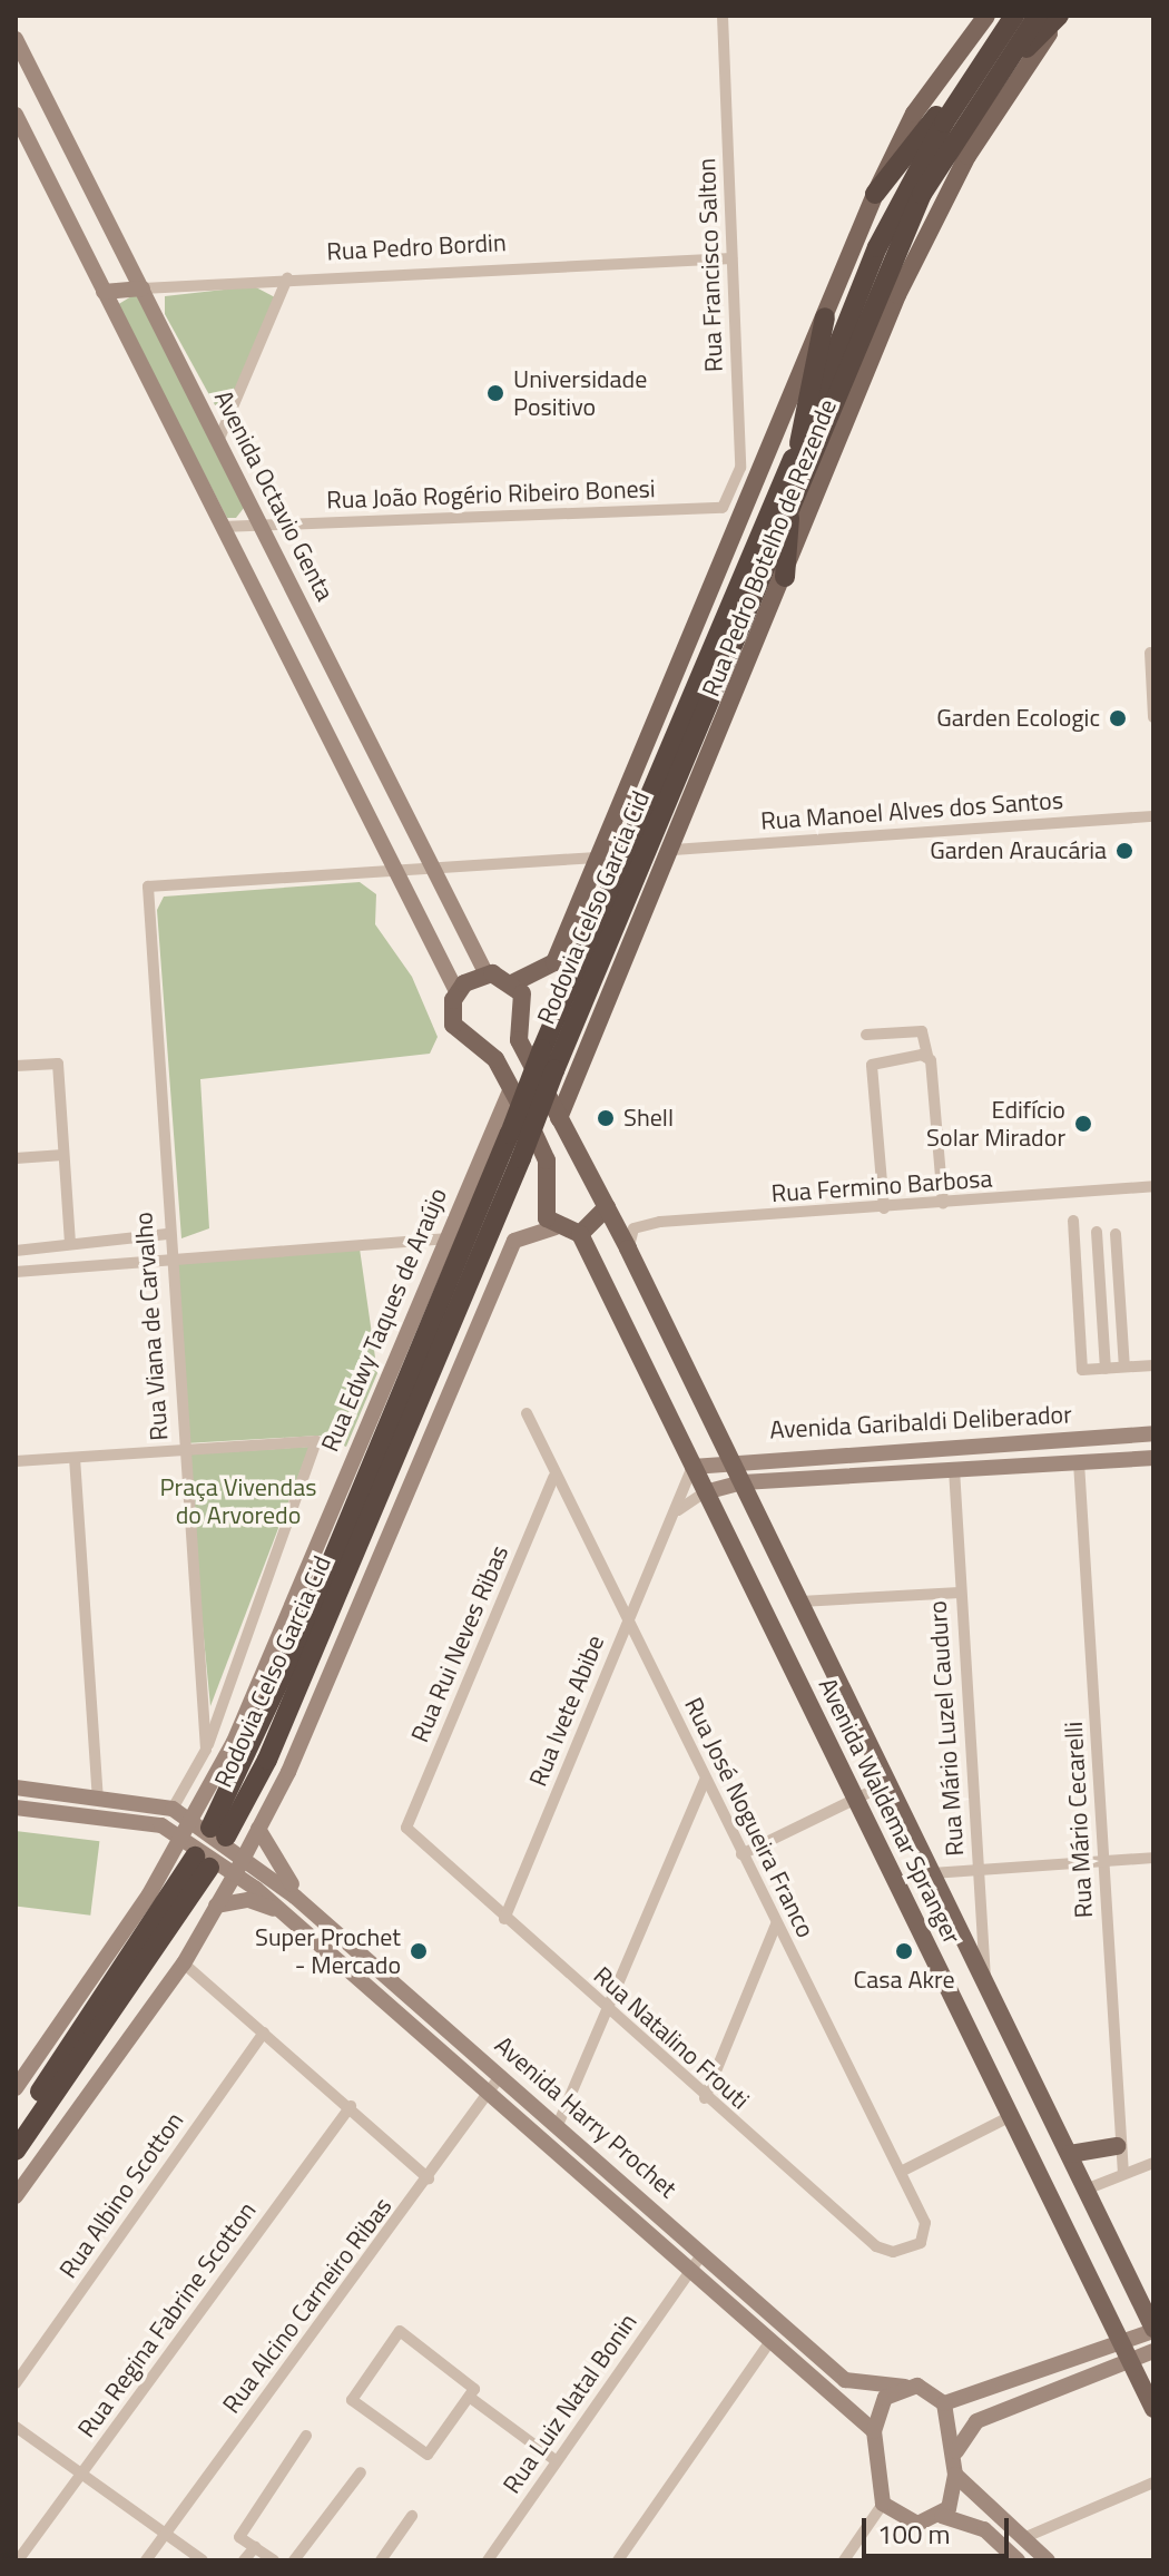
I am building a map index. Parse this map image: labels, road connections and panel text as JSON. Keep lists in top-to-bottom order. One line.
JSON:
{"streets":{"highway":["Rodovia Celso Garcia Cid"],"main road":["Rua Pedro Botelho de Rezende","Avenida Waldemar Spranger"],"street":["Rua Pedro Bordin","Rua Francisco Salton","Rua João Rogério Ribeiro Bonesi","Avenida Octavio Genta","Rua Manoel Alves dos Santos","Rua Fermino Barbosa","Rua Edwy Taques de Araújo","Rua Viana de Carvalho","Avenida Garibaldi Deliberador","Rua Rui Neves Ribas","Rua Ivete Abibe","Rua Mário Luzel Cauduro","Rua José Nogueira Franco","Rua Mário Cecarelli","Rua Natalino Frouti","Avenida Harry Prochet","Rua Albino Scotton","Rua Alcino Carneiro Ribas","Rua Regina Fabrine Scotton","Rua Luiz Natal Bonin"]},"crossings":[["Rua Pedro Bordin","Rua Francisco Salton"],["Rua Pedro Bordin","Avenida Octavio Genta"],["Rua Francisco Salton","Rua João Rogério Ribeiro Bonesi"],["Rua João Rogério Ribeiro Bonesi","Avenida Octavio Genta"],["Rua Pedro Botelho de Rezende","Rua Manoel Alves dos Santos"],["Rua Pedro Botelho de Rezende","Avenida Waldemar Spranger"],["Rodovia Celso Garcia Cid","Rua Edwy Taques de Araújo"],["Rua Fermino Barbosa","Avenida Waldemar Spranger"],["Avenida Garibaldi Deliberador","Rua Ivete Abibe"],["Avenida Garibaldi Deliberador","Rua Mário Luzel Cauduro"],["Avenida Garibaldi Deliberador","Avenida Waldemar Spranger"],["Avenida Garibaldi Deliberador","Rua Mário Cecarelli"],["Rua Rui Neves Ribas","Rua José Nogueira Franco"],["Rua Rui Neves Ribas","Rua Natalino Frouti"],["Rua Ivete Abibe","Avenida Waldemar Spranger"],["Rua Ivete Abibe","Rua José Nogueira Franco"],["Rua Ivete Abibe","Rua Natalino Frouti"],["Rua Mário Luzel Cauduro","Avenida Waldemar Spranger"],["Rua José Nogueira Franco","Rua Natalino Frouti"],["Avenida Harry Prochet","Rua Alcino Carneiro Ribas"],["Avenida Harry Prochet","Rua Luiz Natal Bonin"]],"parks":["Praça Vivendas do Arvoredo"],"places":["Universidade Positivo","Garden Ecologic","Garden Araucária","Shell","Edifício Solar Mirador","Super Prochet - Mercado","Casa Akre"],"scale_bar":"100 m"}
